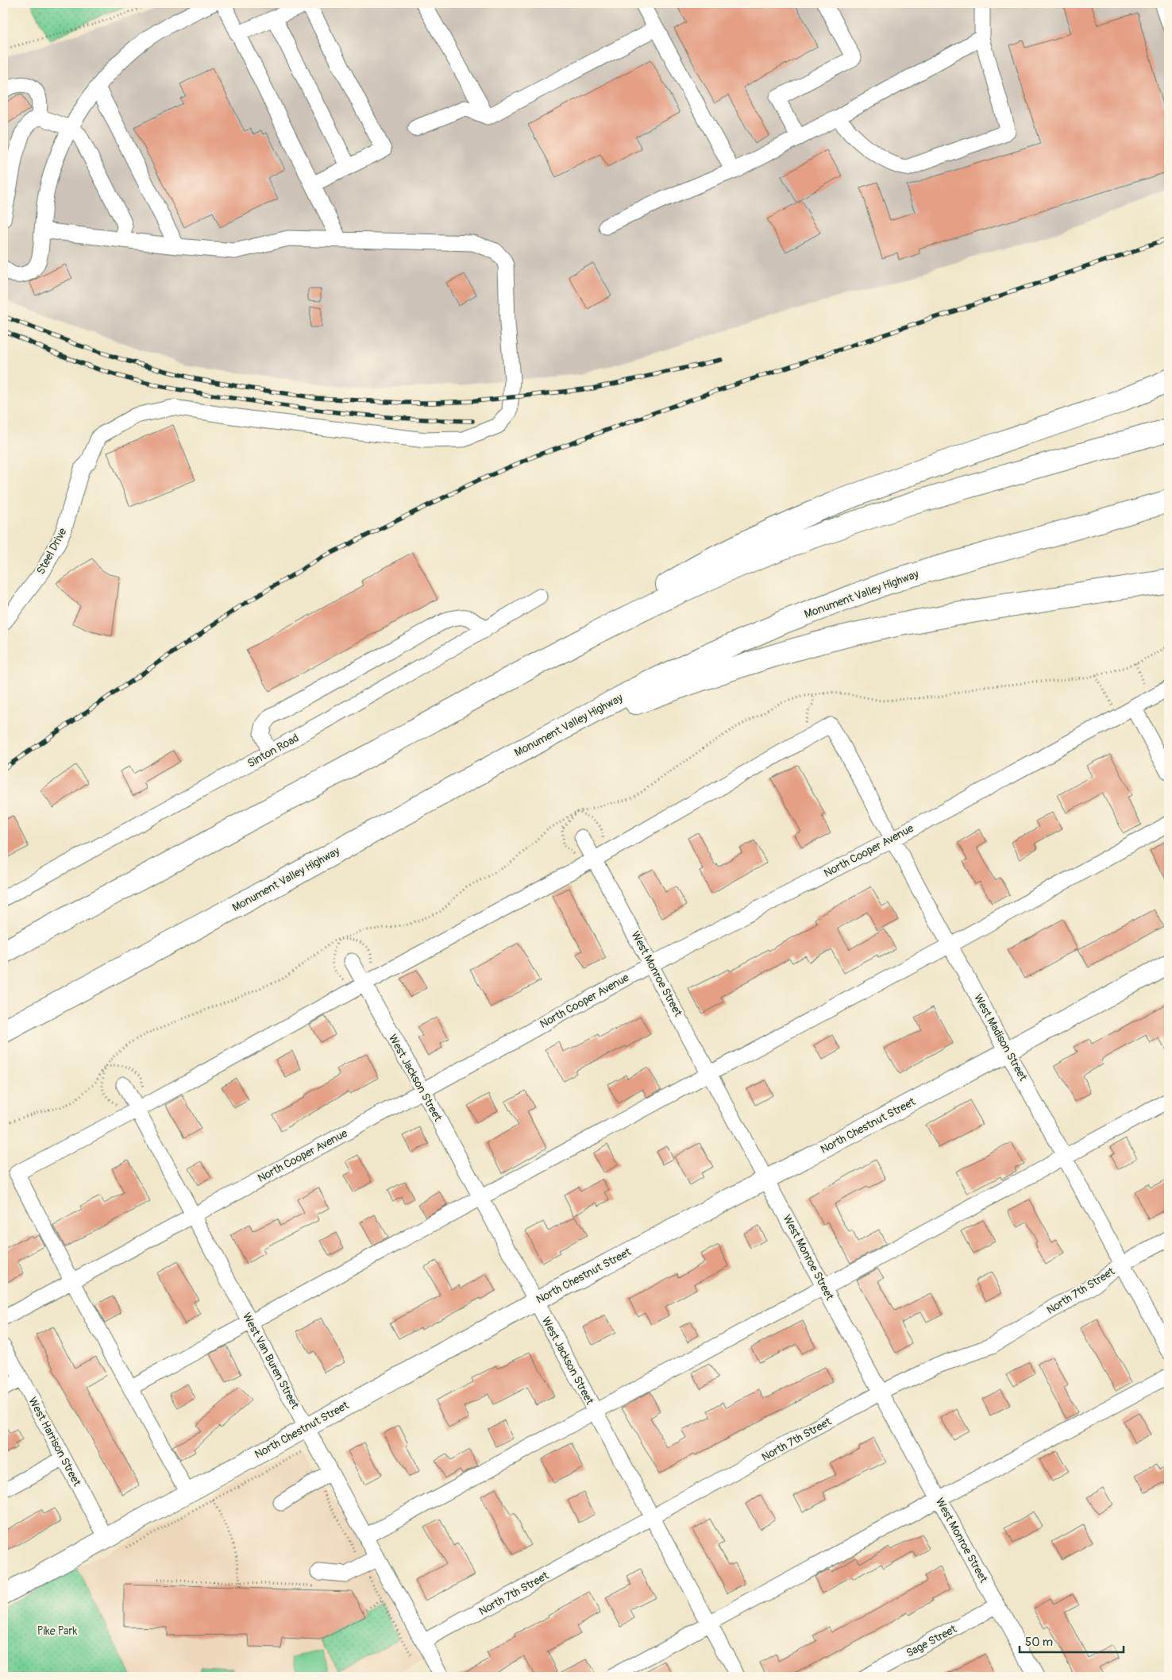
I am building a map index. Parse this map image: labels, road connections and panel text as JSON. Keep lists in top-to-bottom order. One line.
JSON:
{"streets":{"highway":["Monument Valley Highway"],"main road":["North Chestnut Street"],"street":["Steel Drive","Sinton Road","North Cooper Avenue","West Monroe Street","West Madison Street","West Jackson Street","North 7th Street","West Van Buren Street","West Harrison Street","Sage Street"]},"crossings":[["North Cooper Avenue","West Monroe Street"],["North Cooper Avenue","West Madison Street"],["North Cooper Avenue","West Jackson Street"],["North Cooper Avenue","West Van Buren Street"],["West Monroe Street","North Chestnut Street"],["West Monroe Street","North 7th Street"],["West Monroe Street","Sage Street"],["West Madison Street","North Chestnut Street"],["West Madison Street","North 7th Street"],["West Jackson Street","North Chestnut Street"],["West Jackson Street","North 7th Street"],["North Chestnut Street","West Van Buren Street"],["North Chestnut Street","West Harrison Street"],["North 7th Street","West Van Buren Street"]],"parks":["Pike Park"],"scale_bar":"50 m"}
